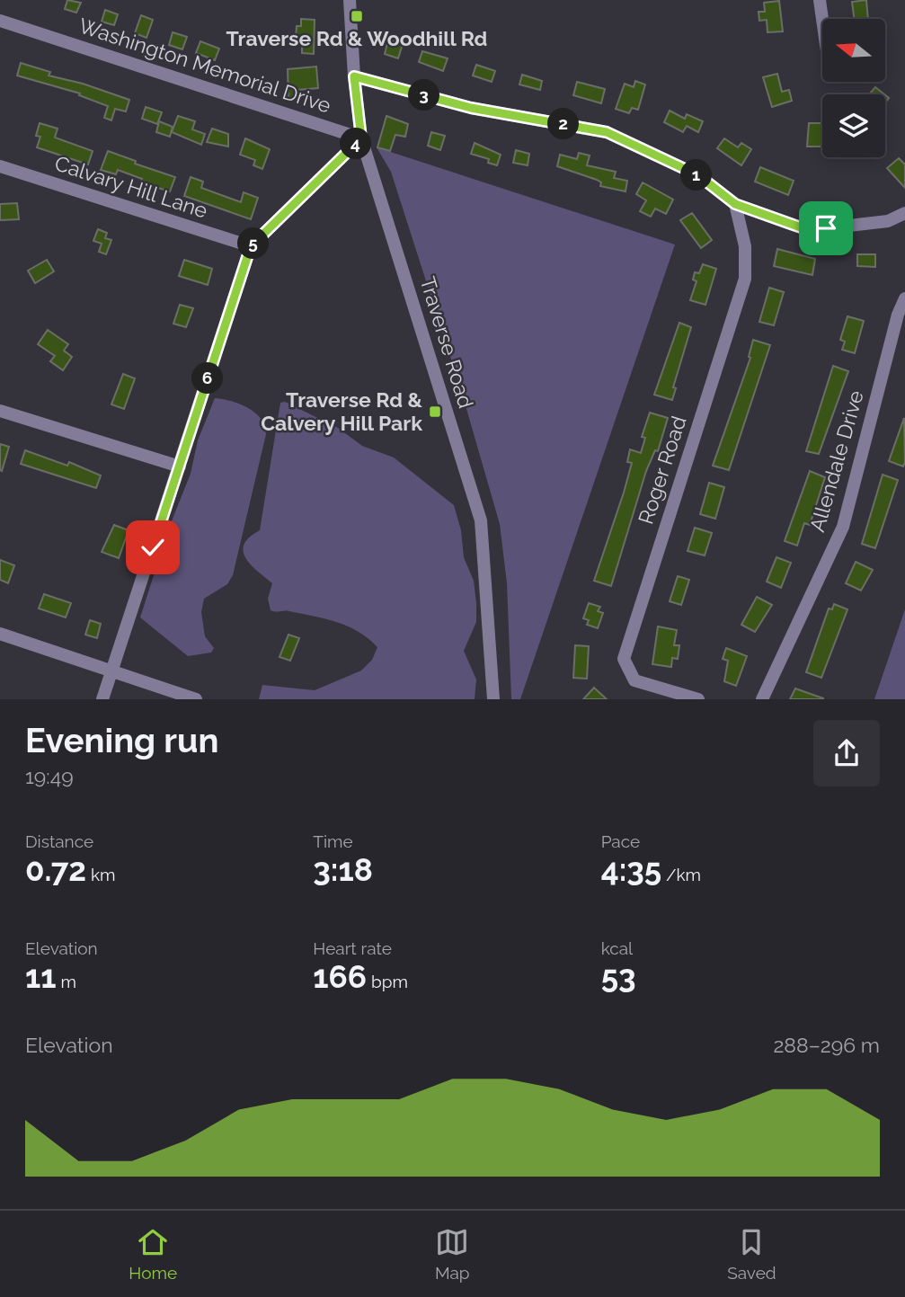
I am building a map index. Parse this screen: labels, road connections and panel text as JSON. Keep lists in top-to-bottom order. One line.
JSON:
{"streets":{"street":["Washington Memorial Drive","Calvary Hill Lane","Traverse Road","Allendale Drive","Roger Road"]},"crossings":[["Washington Memorial Drive","Traverse Road"]],"places":{"transit":["Traverse Rd & Woodhill Rd","Traverse Rd & Calvery Hill Park"]},"north":"left","page":{"pins":["3","2","4","1","5","6"],"heading":["Evening run","19:49"],"stats":[["Distance","0.72 km"],["Time","3:18"],["Pace","4:35 /km"],["Elevation","11 m"],["Heart rate","166 bpm"],["kcal","53"]],"chart":["Elevation","288–296 m"],"tabs":["Home","Map","Saved"]}}
